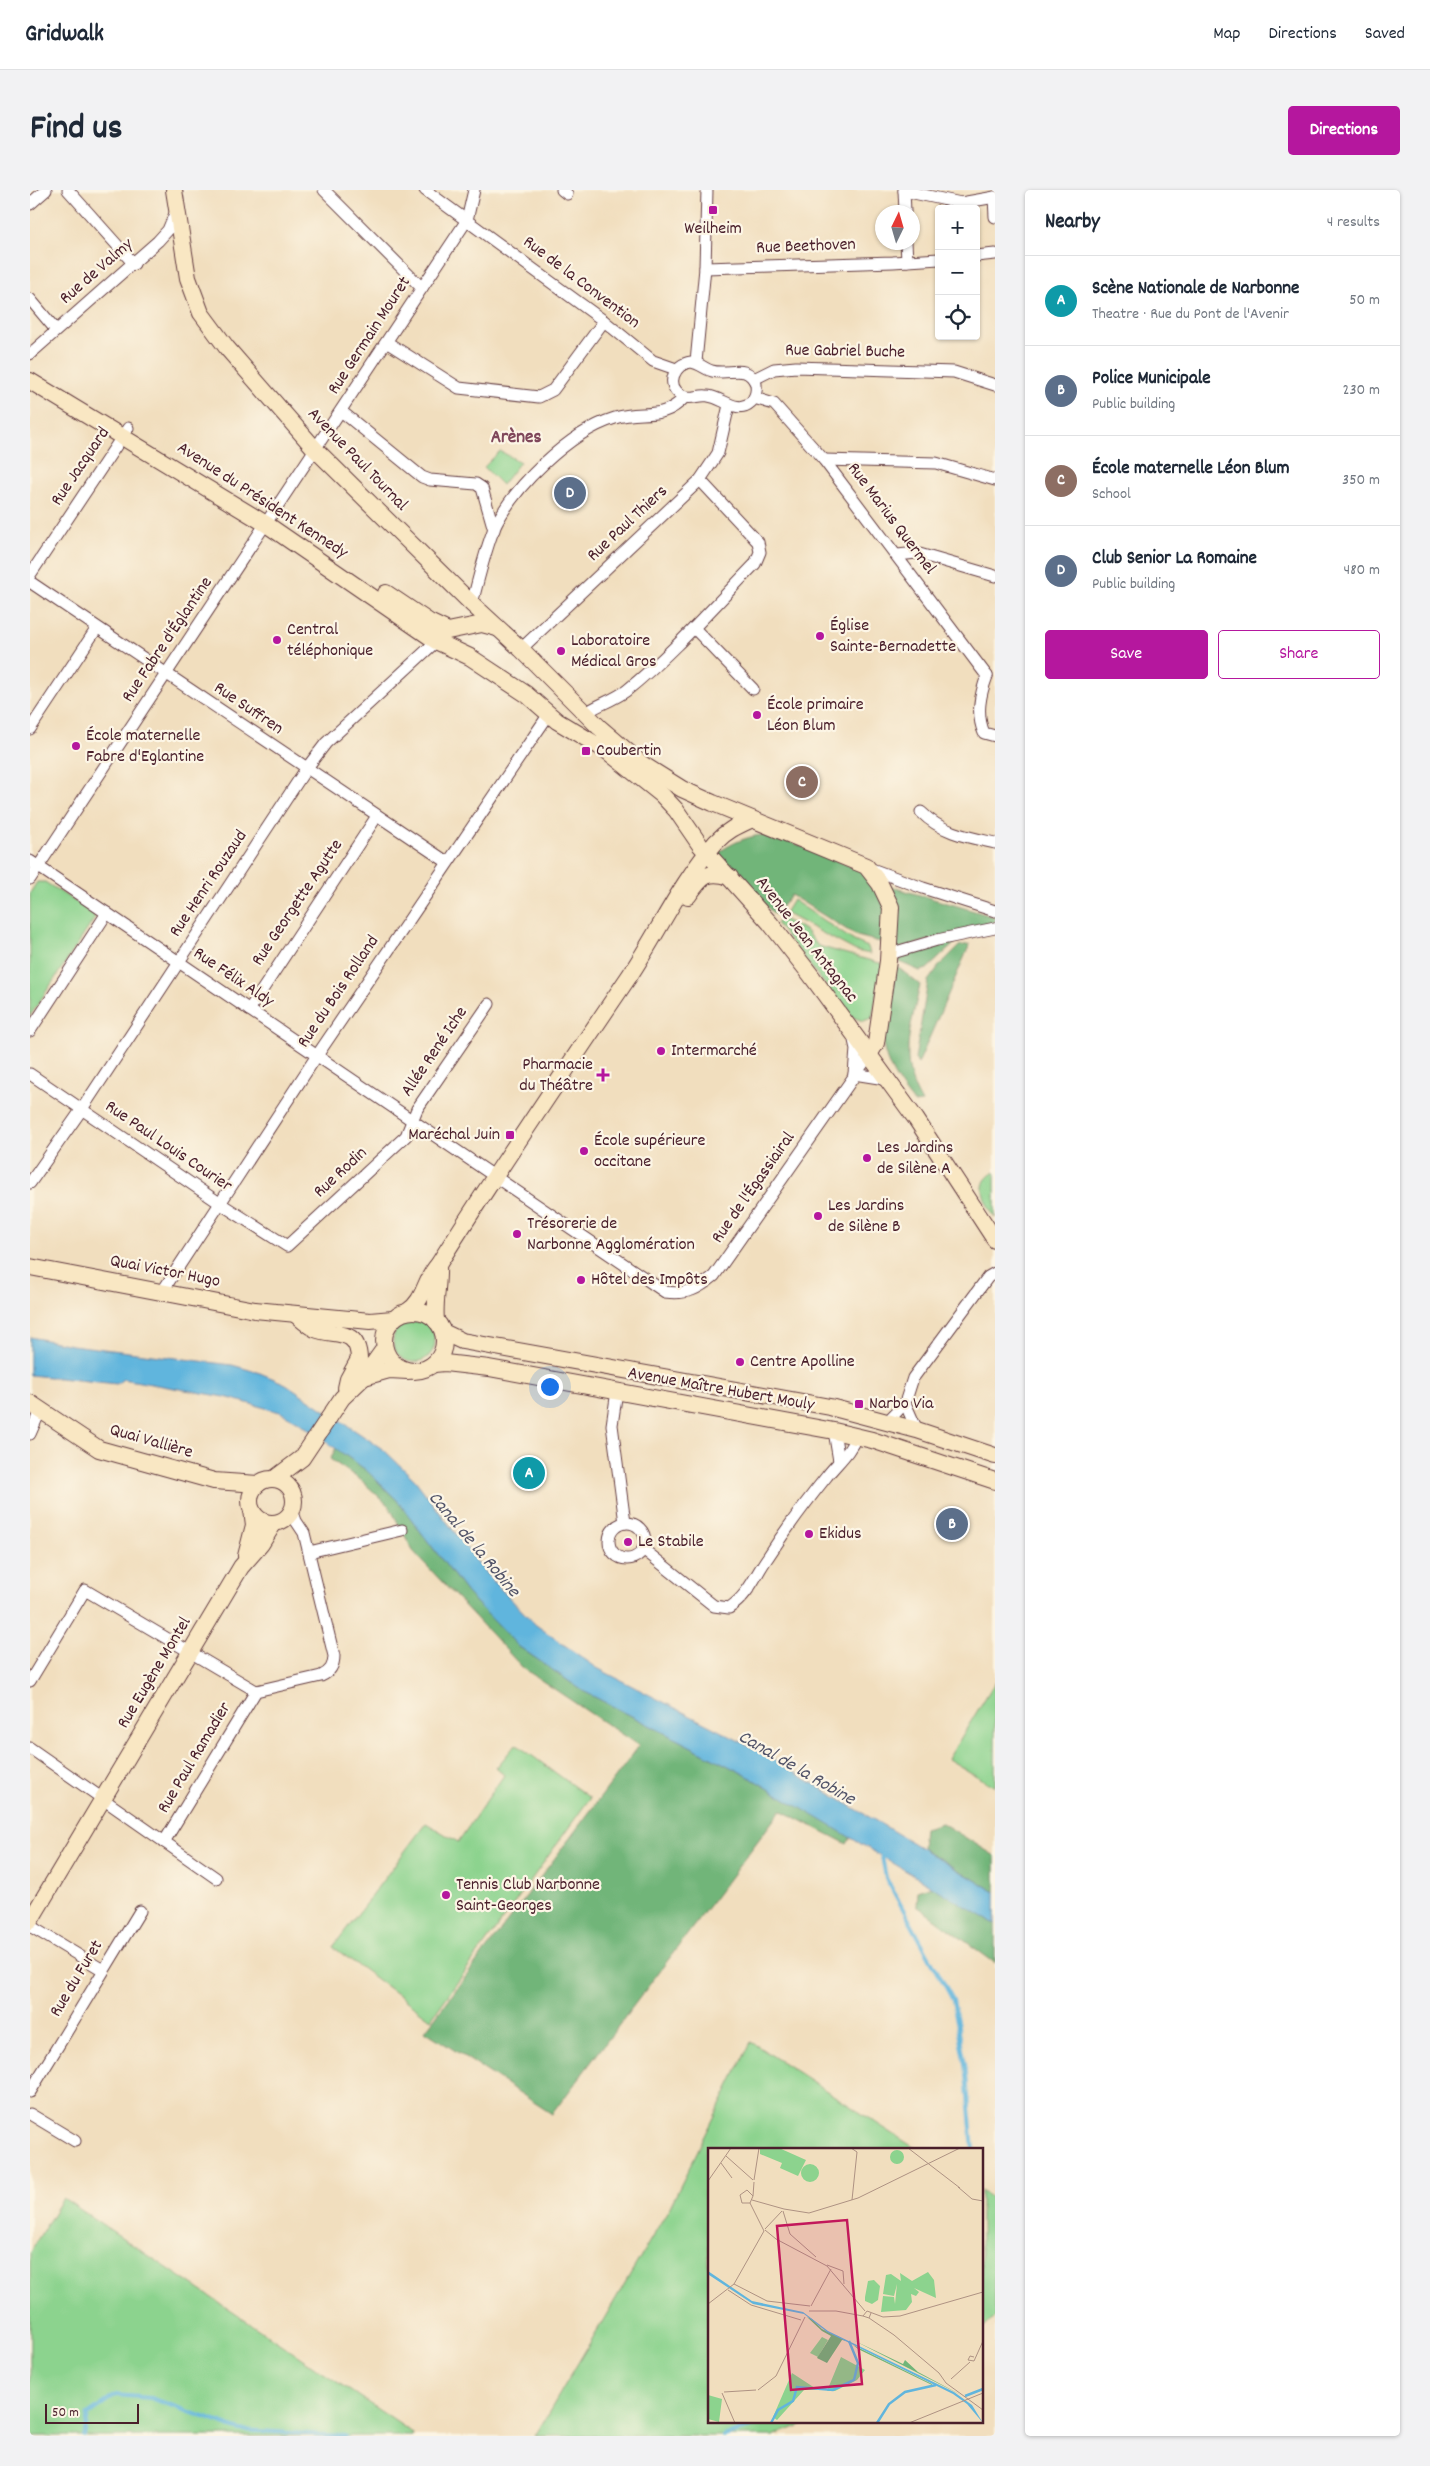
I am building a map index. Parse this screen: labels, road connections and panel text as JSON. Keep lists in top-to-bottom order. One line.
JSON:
{"streets":{"main road":["Avenue Paul Tournal","Avenue du Président Kennedy","Avenue Jean Antagnac","Quai Victor Hugo","Avenue Maître Hubert Mouly","Quai Vallière","Rue Eugène Montel"],"street":["Rue Beethoven","Rue de Valmy","Rue de la Convention","Rue Germain Mouret","Rue Gabriel Buche","Rue Jacquard","Rue Marius Quermel","Rue Paul Thiers","Rue Fabre d'Églantine","Rue Suffren","Rue Henri Rouzaud","Rue Georgette Agutte","Rue Félix Aldy","Rue du Bois Rolland","Allée René Iche","Rue Paul Louis Courier","Rue Rodin","Rue de l'Égassiairal","Rue Paul Ramadier","Rue du Furet"]},"crossings":[["Rue de Valmy","Avenue Paul Tournal"],["Rue de la Convention","Rue Germain Mouret"],["Rue Germain Mouret","Avenue Paul Tournal"],["Rue Germain Mouret","Avenue du Président Kennedy"],["Rue Germain Mouret","Rue Fabre d'Églantine"],["Avenue Paul Tournal","Rue Paul Thiers"],["Avenue Paul Tournal","Avenue Jean Antagnac"],["Rue Jacquard","Avenue du Président Kennedy"],["Avenue du Président Kennedy","Rue Fabre d'Églantine"],["Avenue du Président Kennedy","Rue Henri Rouzaud"],["Avenue du Président Kennedy","Avenue Jean Antagnac"],["Avenue du Président Kennedy","Rue du Bois Rolland"],["Rue Fabre d'Églantine","Rue Suffren"],["Rue Fabre d'Églantine","Rue Félix Aldy"],["Rue Suffren","Rue Henri Rouzaud"],["Rue Suffren","Rue Georgette Agutte"],["Rue Suffren","Rue du Bois Rolland"],["Rue Henri Rouzaud","Rue Félix Aldy"],["Rue Henri Rouzaud","Rue Paul Louis Courier"],["Rue Georgette Agutte","Rue Félix Aldy"],["Avenue Jean Antagnac","Rue de l'Égassiairal"],["Rue Félix Aldy","Rue du Bois Rolland"],["Rue Félix Aldy","Allée René Iche"],["Rue Félix Aldy","Rue Rodin"],["Rue Félix Aldy","Rue de l'Égassiairal"],["Rue du Bois Rolland","Rue Paul Louis Courier"],["Rue du Bois Rolland","Quai Victor Hugo"],["Allée René Iche","Rue Rodin"],["Allée René Iche","Rue de l'Égassiairal"],["Rue Paul Louis Courier","Rue Rodin"],["Rue Rodin","Rue de l'Égassiairal"],["Quai Victor Hugo","Avenue Maître Hubert Mouly"],["Quai Vallière","Rue Eugène Montel"],["Rue Eugène Montel","Rue Paul Ramadier"]],"districts":["Arènes"],"water":["Canal de la Robine"],"places":{"transit":["Weilheim","Coubertin","Maréchal Juin","Narbo Via"],"other":["Église Sainte-Bernadette","Central téléphonique","Laboratoire Médical Gros","École primaire Léon Blum","École maternelle Fabre d'Eglantine","Intermarché","École supérieure occitane","Les Jardins de Silène A","Les Jardins de Silène B","Trésorerie de Narbonne Agglomération","Hôtel des Impôts","Centre Apolline","Ekidus","Le Stabile","Tennis Club Narbonne Saint-Georges"],"health":["Pharmacie du Théâtre"]},"scale_bar":"50 m","north":"top","page":{"header":"Gridwalk","nav":["Map","Directions","Saved"],"title":"Find us","buttons":["Directions",["Save","Share"]],"heading":["Nearby","4 results"],"map_buttons":["+","−"],"list":[{"mark":"A","name":"Scène Nationale de Narbonne","note":"Theatre · Rue du Pont de l'Avenir","value":"50 m"},{"mark":"B","name":"Police Municipale","note":"Public building","value":"230 m"},{"mark":"C","name":"École maternelle Léon Blum","note":"School","value":"350 m"},{"mark":"D","name":"Club Senior La Romaine","note":"Public building","value":"480 m"}],"pins":["D","C","A","B"],"scale":"50 m"}}
